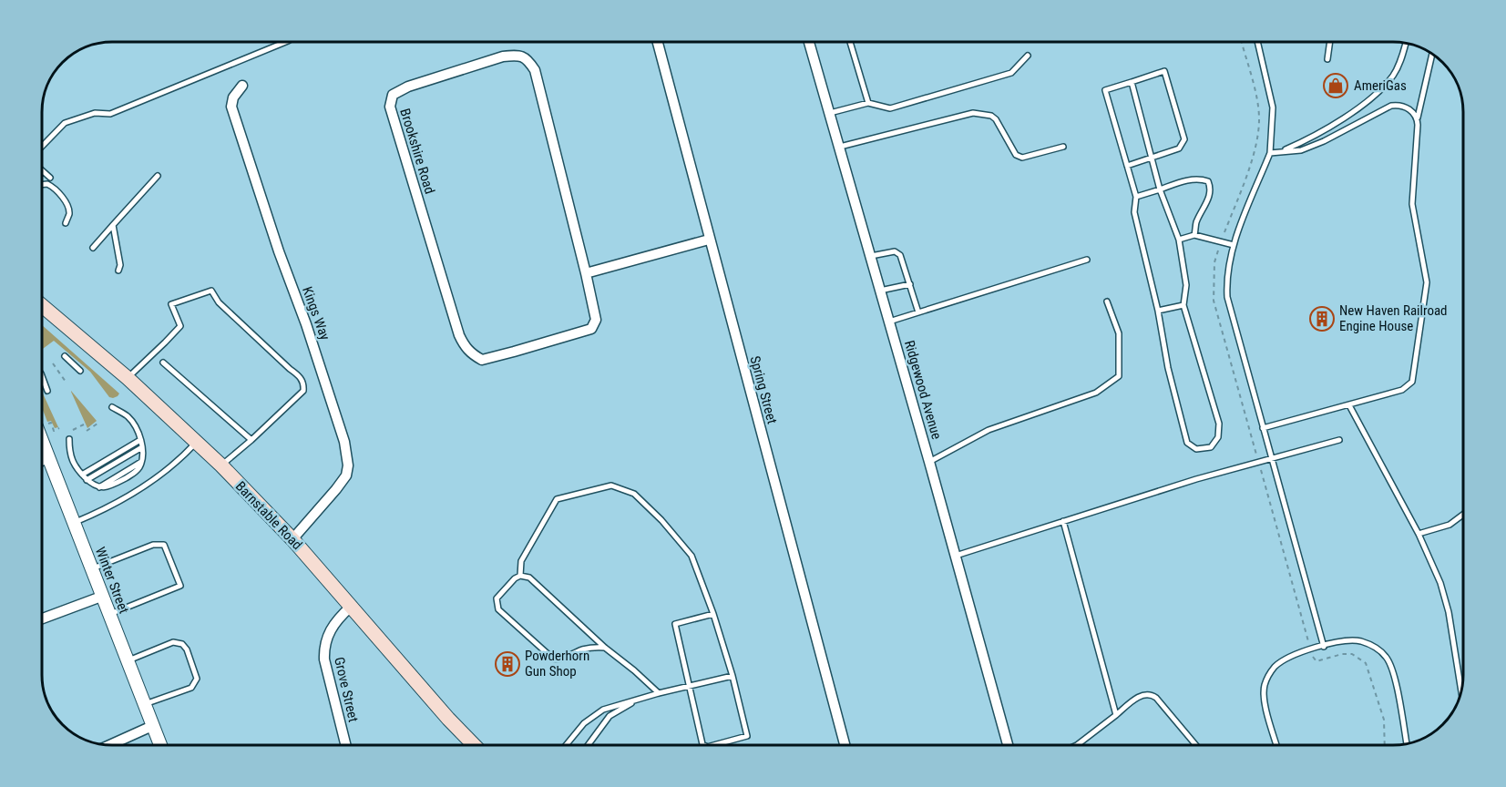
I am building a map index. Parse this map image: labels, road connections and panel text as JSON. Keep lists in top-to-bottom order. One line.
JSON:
{"streets":{"main road":["Barnstable Road"],"street":["Brookshire Road","Kings Way","Spring Street","Ridgewood Avenue","Winter Street","Grove Street"]},"crossings":[["Kings Way","Barnstable Road"],["Barnstable Road","Grove Street"]],"places":{"shop":["AmeriGas"],"building":["New Haven Railroad Engine House","Powderhorn Gun Shop"]}}
